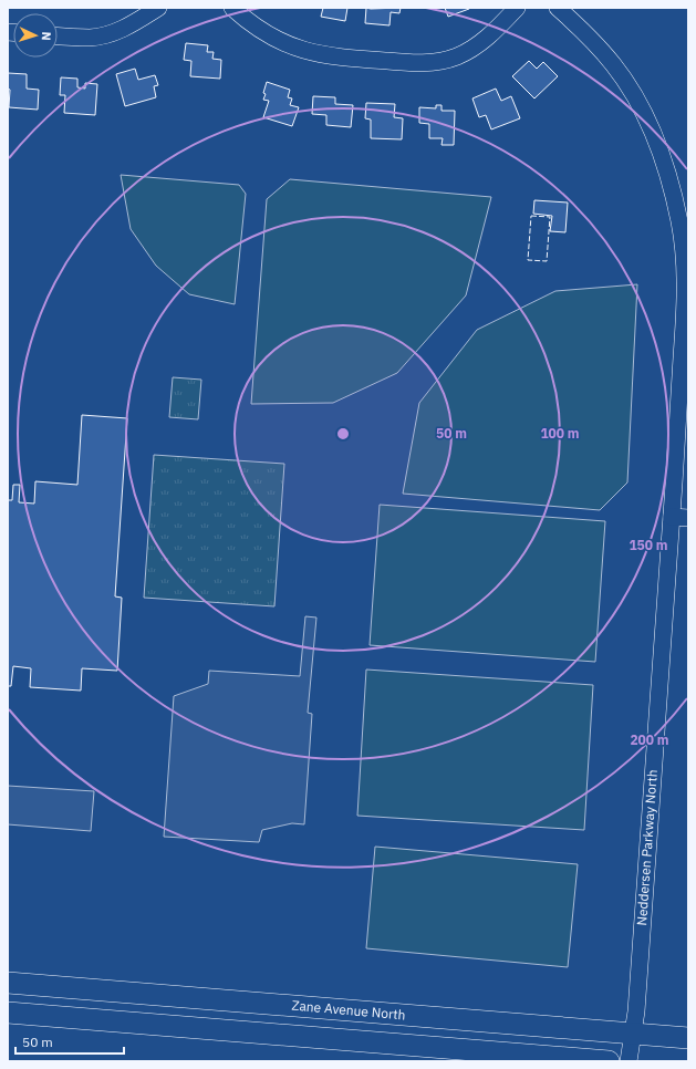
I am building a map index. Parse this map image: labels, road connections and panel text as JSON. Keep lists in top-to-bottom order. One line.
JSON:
{"streets":{"main road":["Zane Avenue North"],"street":["Neddersen Parkway North"]},"crossings":[["Neddersen Parkway North","Zane Avenue North"]],"scale_bar":"50 m","north":"right","rings":["50 m","100 m","150 m","200 m"]}
